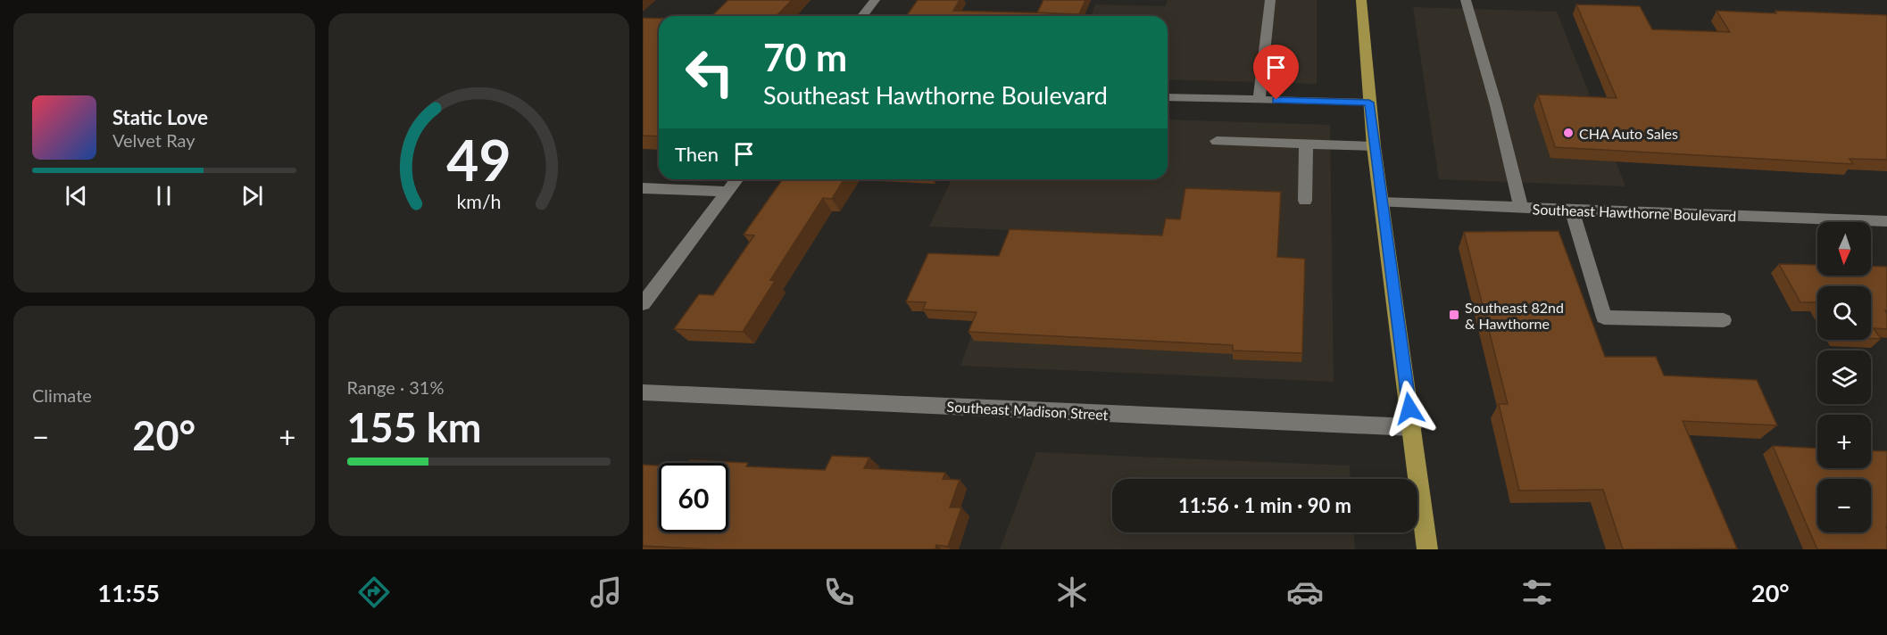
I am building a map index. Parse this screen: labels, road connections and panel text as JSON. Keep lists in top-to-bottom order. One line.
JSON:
{"streets":{"street":["Southeast Hawthorne Boulevard","Southeast Madison Street"]},"places":{"other":["CHA Auto Sales"],"transit":["Southeast 82nd & Hawthorne"]},"north":"bottom","page":{"turn":["70 m","Southeast Hawthorne Boulevard"],"song":["Static Love","Velvet Ray"],"then":"Then","map_buttons":["+","−"],"tile":["Climate",["Range · 31%","155 km"]],"heat":["−","20°","+"],"limit":"60","trip":"11:56 · 1 min · 90 m","tabs":["11:55","20°"],"gauge":["49","km/h"]}}
